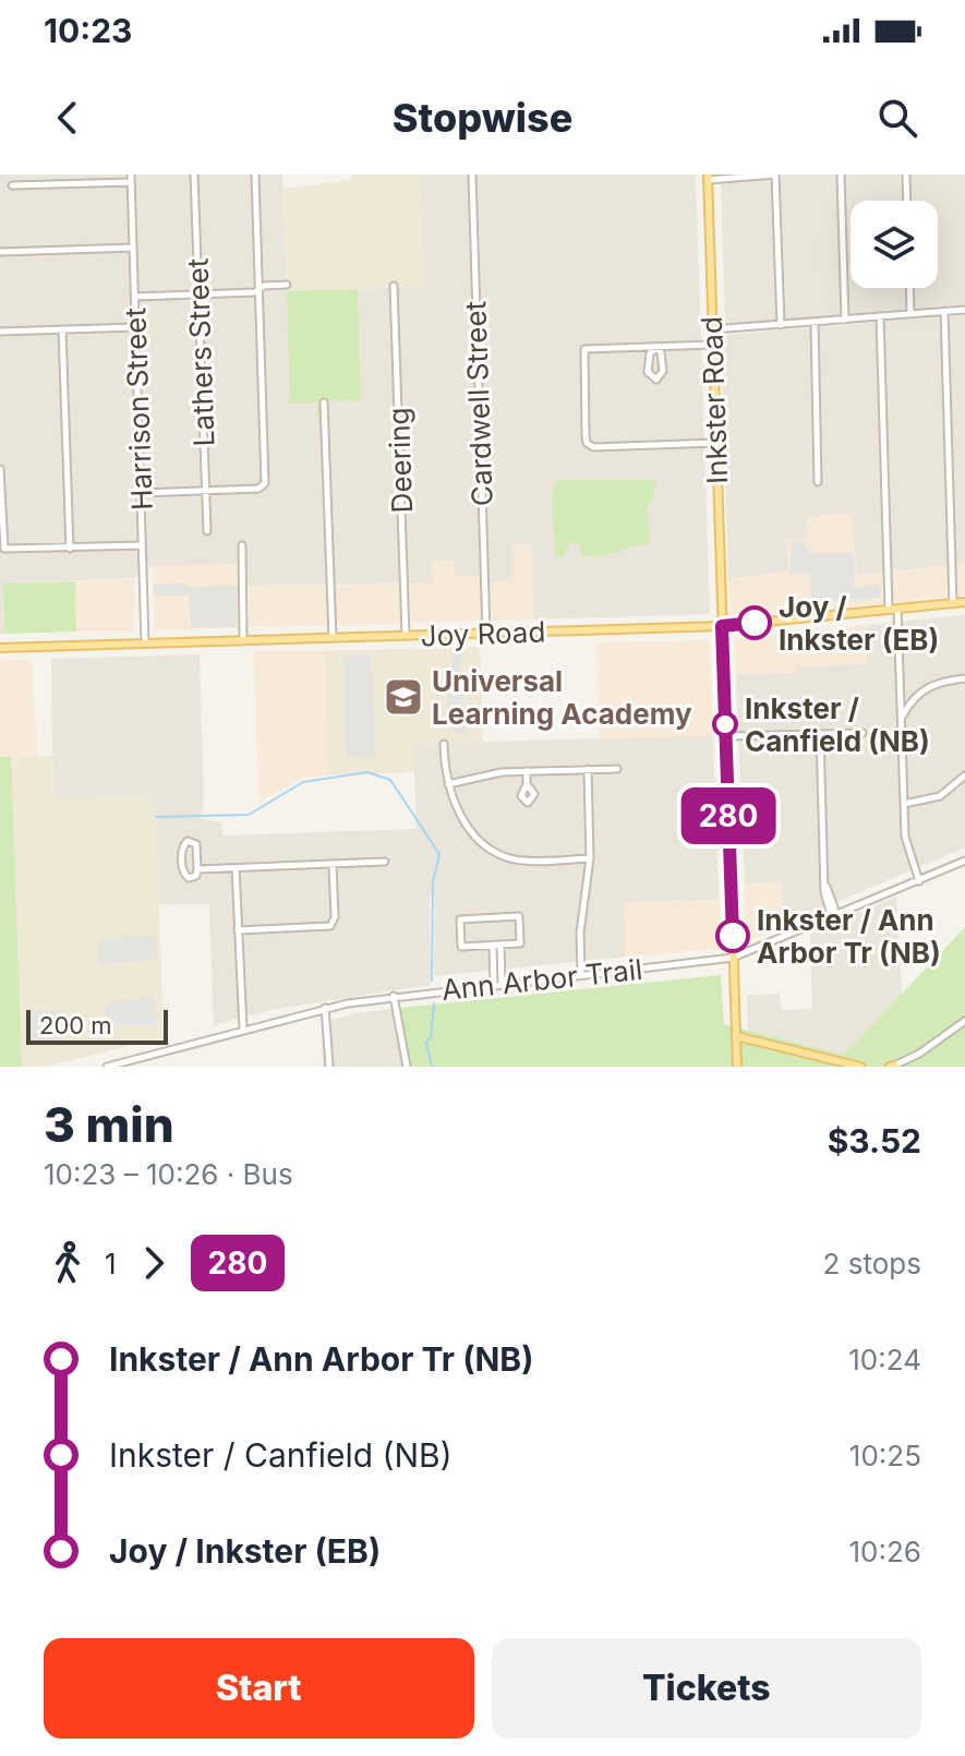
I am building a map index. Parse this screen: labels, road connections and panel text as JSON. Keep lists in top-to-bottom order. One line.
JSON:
{"streets":{"main road":["Inkster Road","Joy Road"],"street":["Lathers Street","Cardwell Street","Harrison Street","Deering","Ann Arbor Trail"]},"crossings":[["Inkster Road","Joy Road"],["Inkster Road","Ann Arbor Trail"],["Cardwell Street","Joy Road"],["Harrison Street","Joy Road"],["Deering","Joy Road"]],"places":{"other":["Joy / Inkster (EB)","Inkster / Canfield (NB)","Inkster / Ann Arbor Tr (NB)"],"school or university":["Universal Learning Academy"]},"lines":["bus line 280"],"scale_bar":"200 m","page":{"status":"10:23","header":"Stopwise","on_map":"280","scale":"200 m","heading":["3 min","10:23 – 10:26 · Bus","$3.52"],"legs":["1","280","2 stops"],"list":[{"name":"Inkster / Ann Arbor Tr (NB)","value":"10:24"},{"name":"Inkster / Canfield (NB)","value":"10:25"},{"name":"Joy / Inkster (EB)","value":"10:26"}],"buttons":["Start","Tickets"]}}
